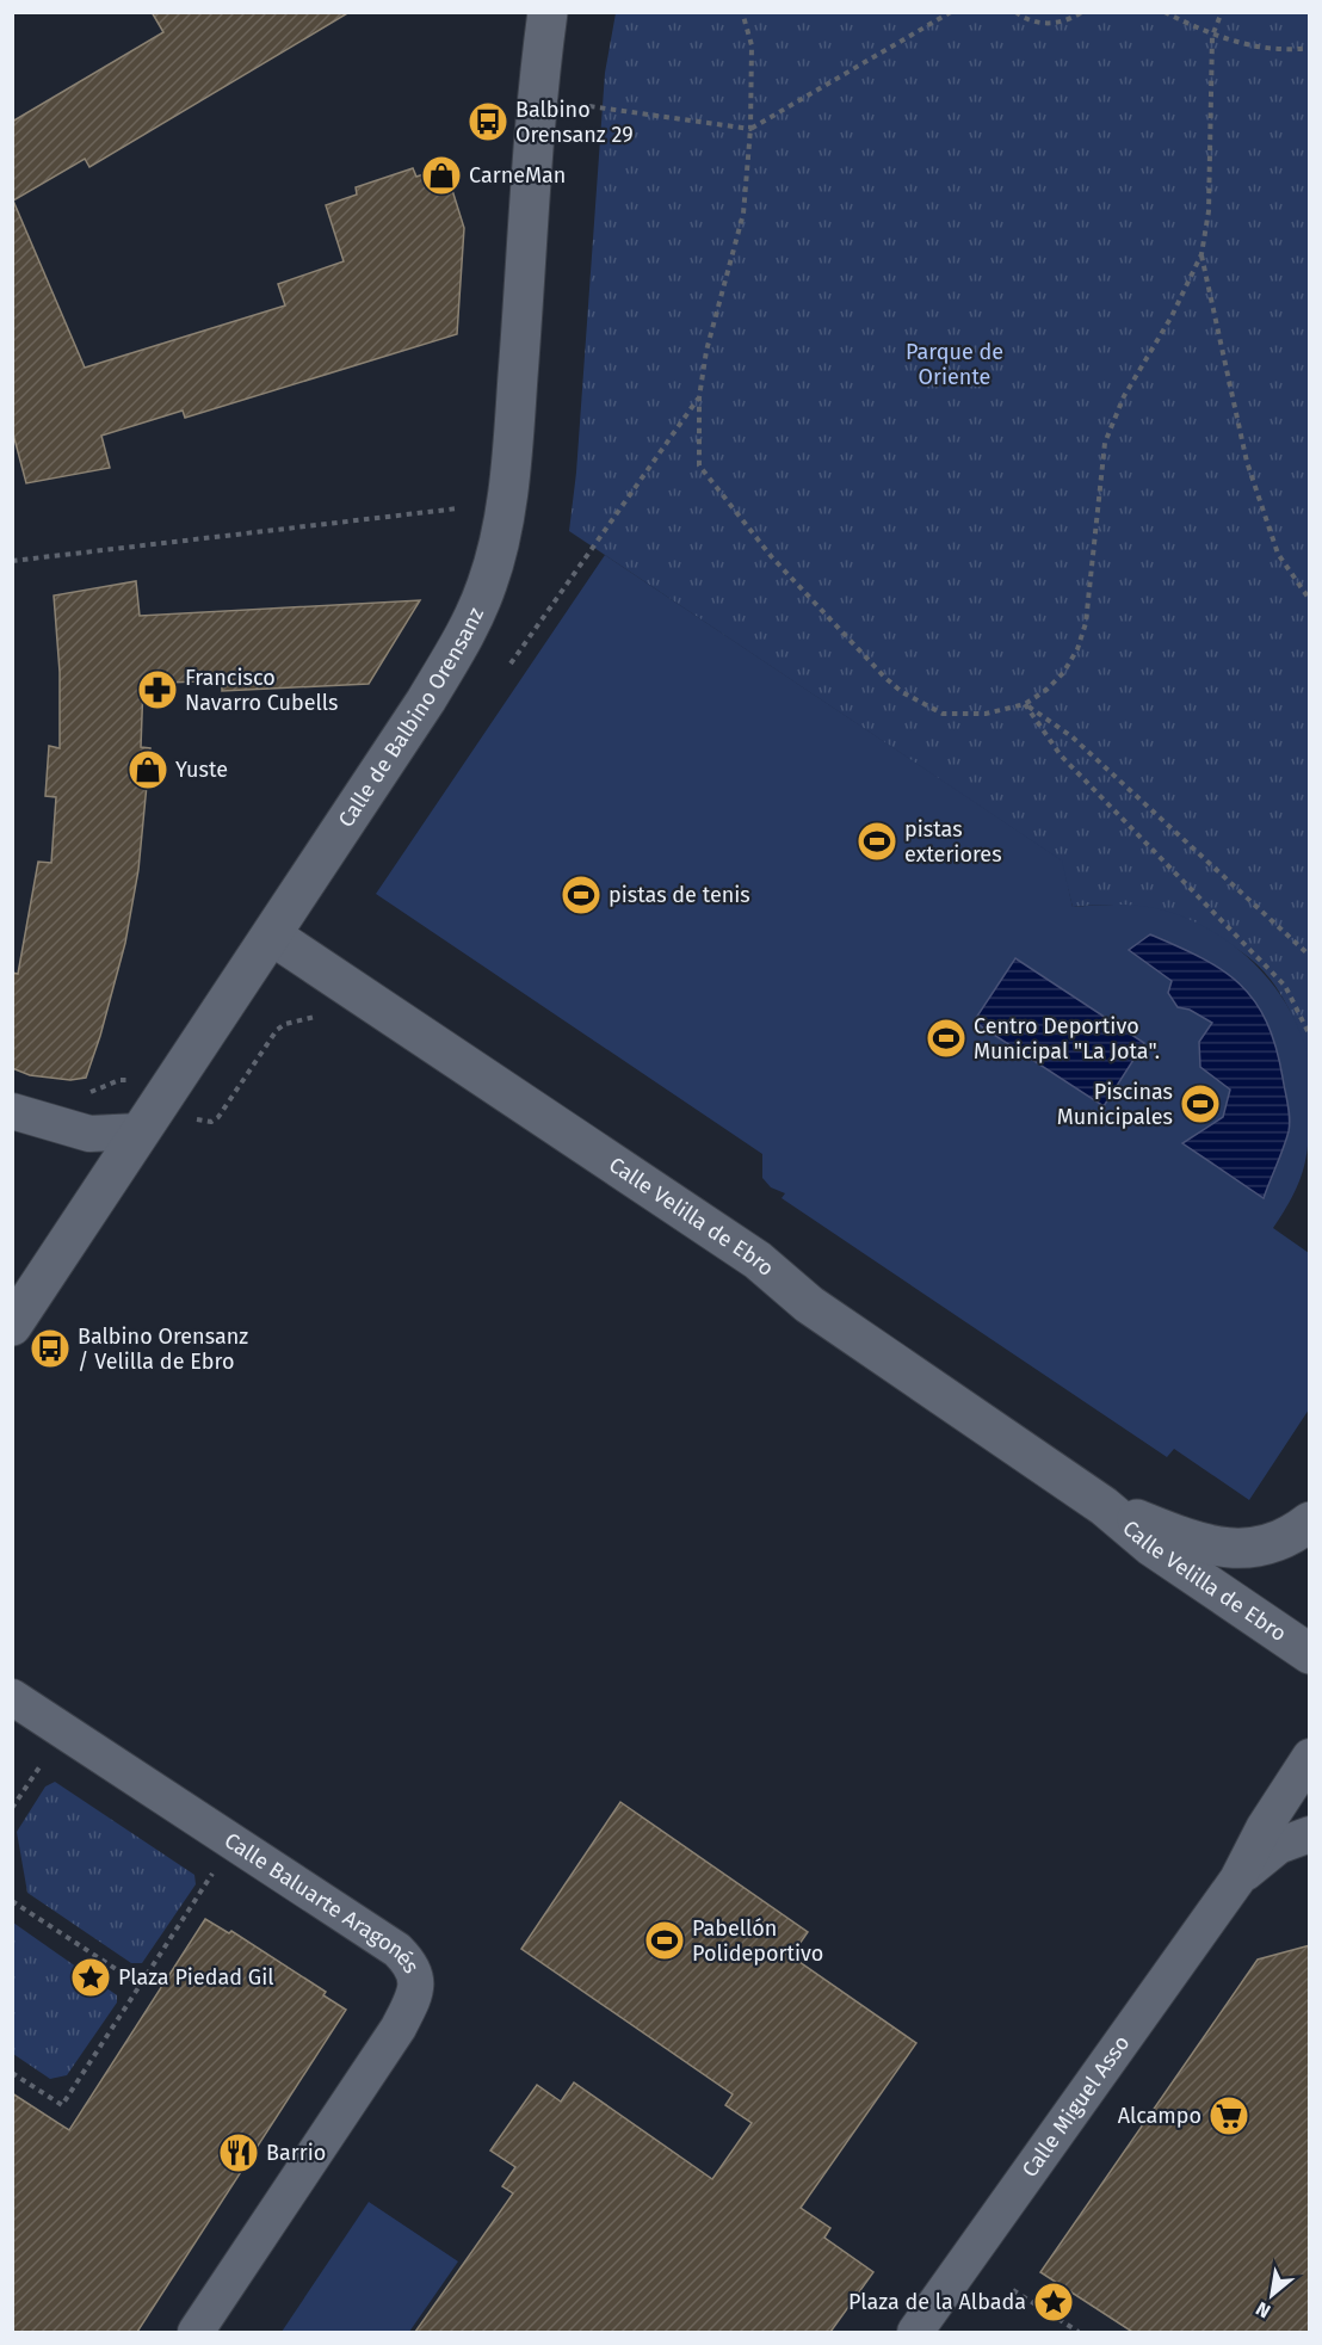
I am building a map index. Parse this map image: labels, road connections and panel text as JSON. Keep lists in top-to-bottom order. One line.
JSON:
{"streets":{"street":["Calle de Balbino Orensanz","Calle Velilla de Ebro","Calle Baluarte Aragonés","Calle Miguel Asso"]},"crossings":[["Calle de Balbino Orensanz","Calle Velilla de Ebro"]],"parks":["Parque de Oriente"],"places":{"bus stop":["Balbino Orensanz 29","Balbino Orensanz / Velilla de Ebro"],"shop":["CarneMan","Yuste"],"pharmacy":["Francisco Navarro Cubells"],"sports":["pistas exteriores","pistas de tenis","Centro Deportivo Municipal \"La Jota\".","Piscinas Municipales","Pabellón Polideportivo"],"place":["Plaza Piedad Gil","Plaza de la Albada"],"supermarket":["Alcampo"],"restaurant":["Barrio"]},"north":"bottom left"}
